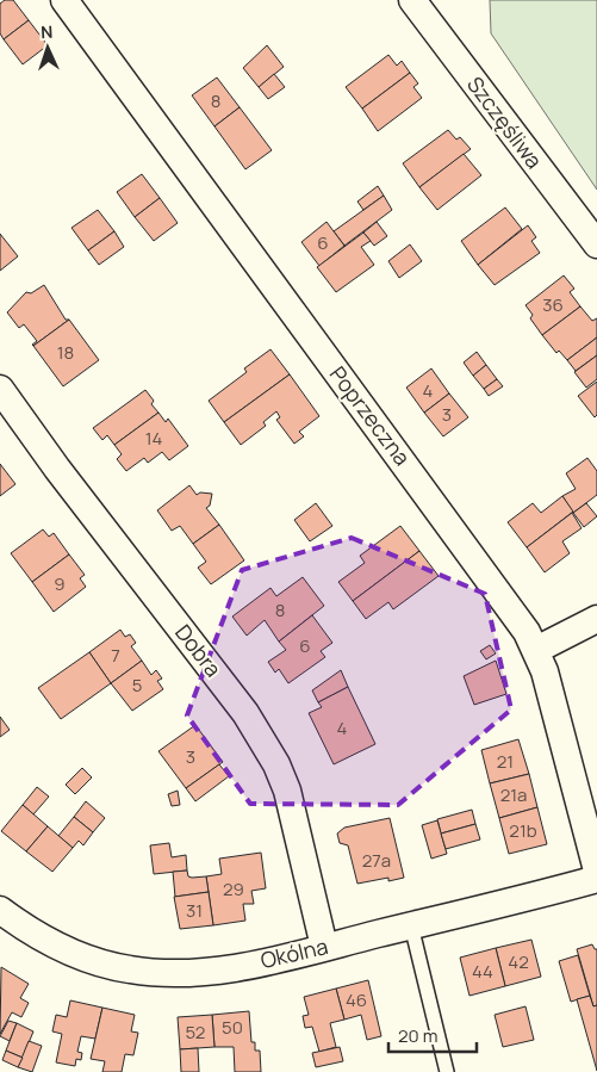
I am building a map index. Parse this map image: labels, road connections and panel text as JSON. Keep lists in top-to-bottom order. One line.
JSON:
{"streets":{"street":["Szczęśliwa","Poprzeczna","Dobra","Okólna"]},"crossings":[["Dobra","Okólna"]],"house_numbers":["8","6","36","18","4","3","14","9","8","6","7","5","4","3","21","21a","21b","27a","29","31","42","44","46","50","52"],"scale_bar":"20 m","north":"top"}
